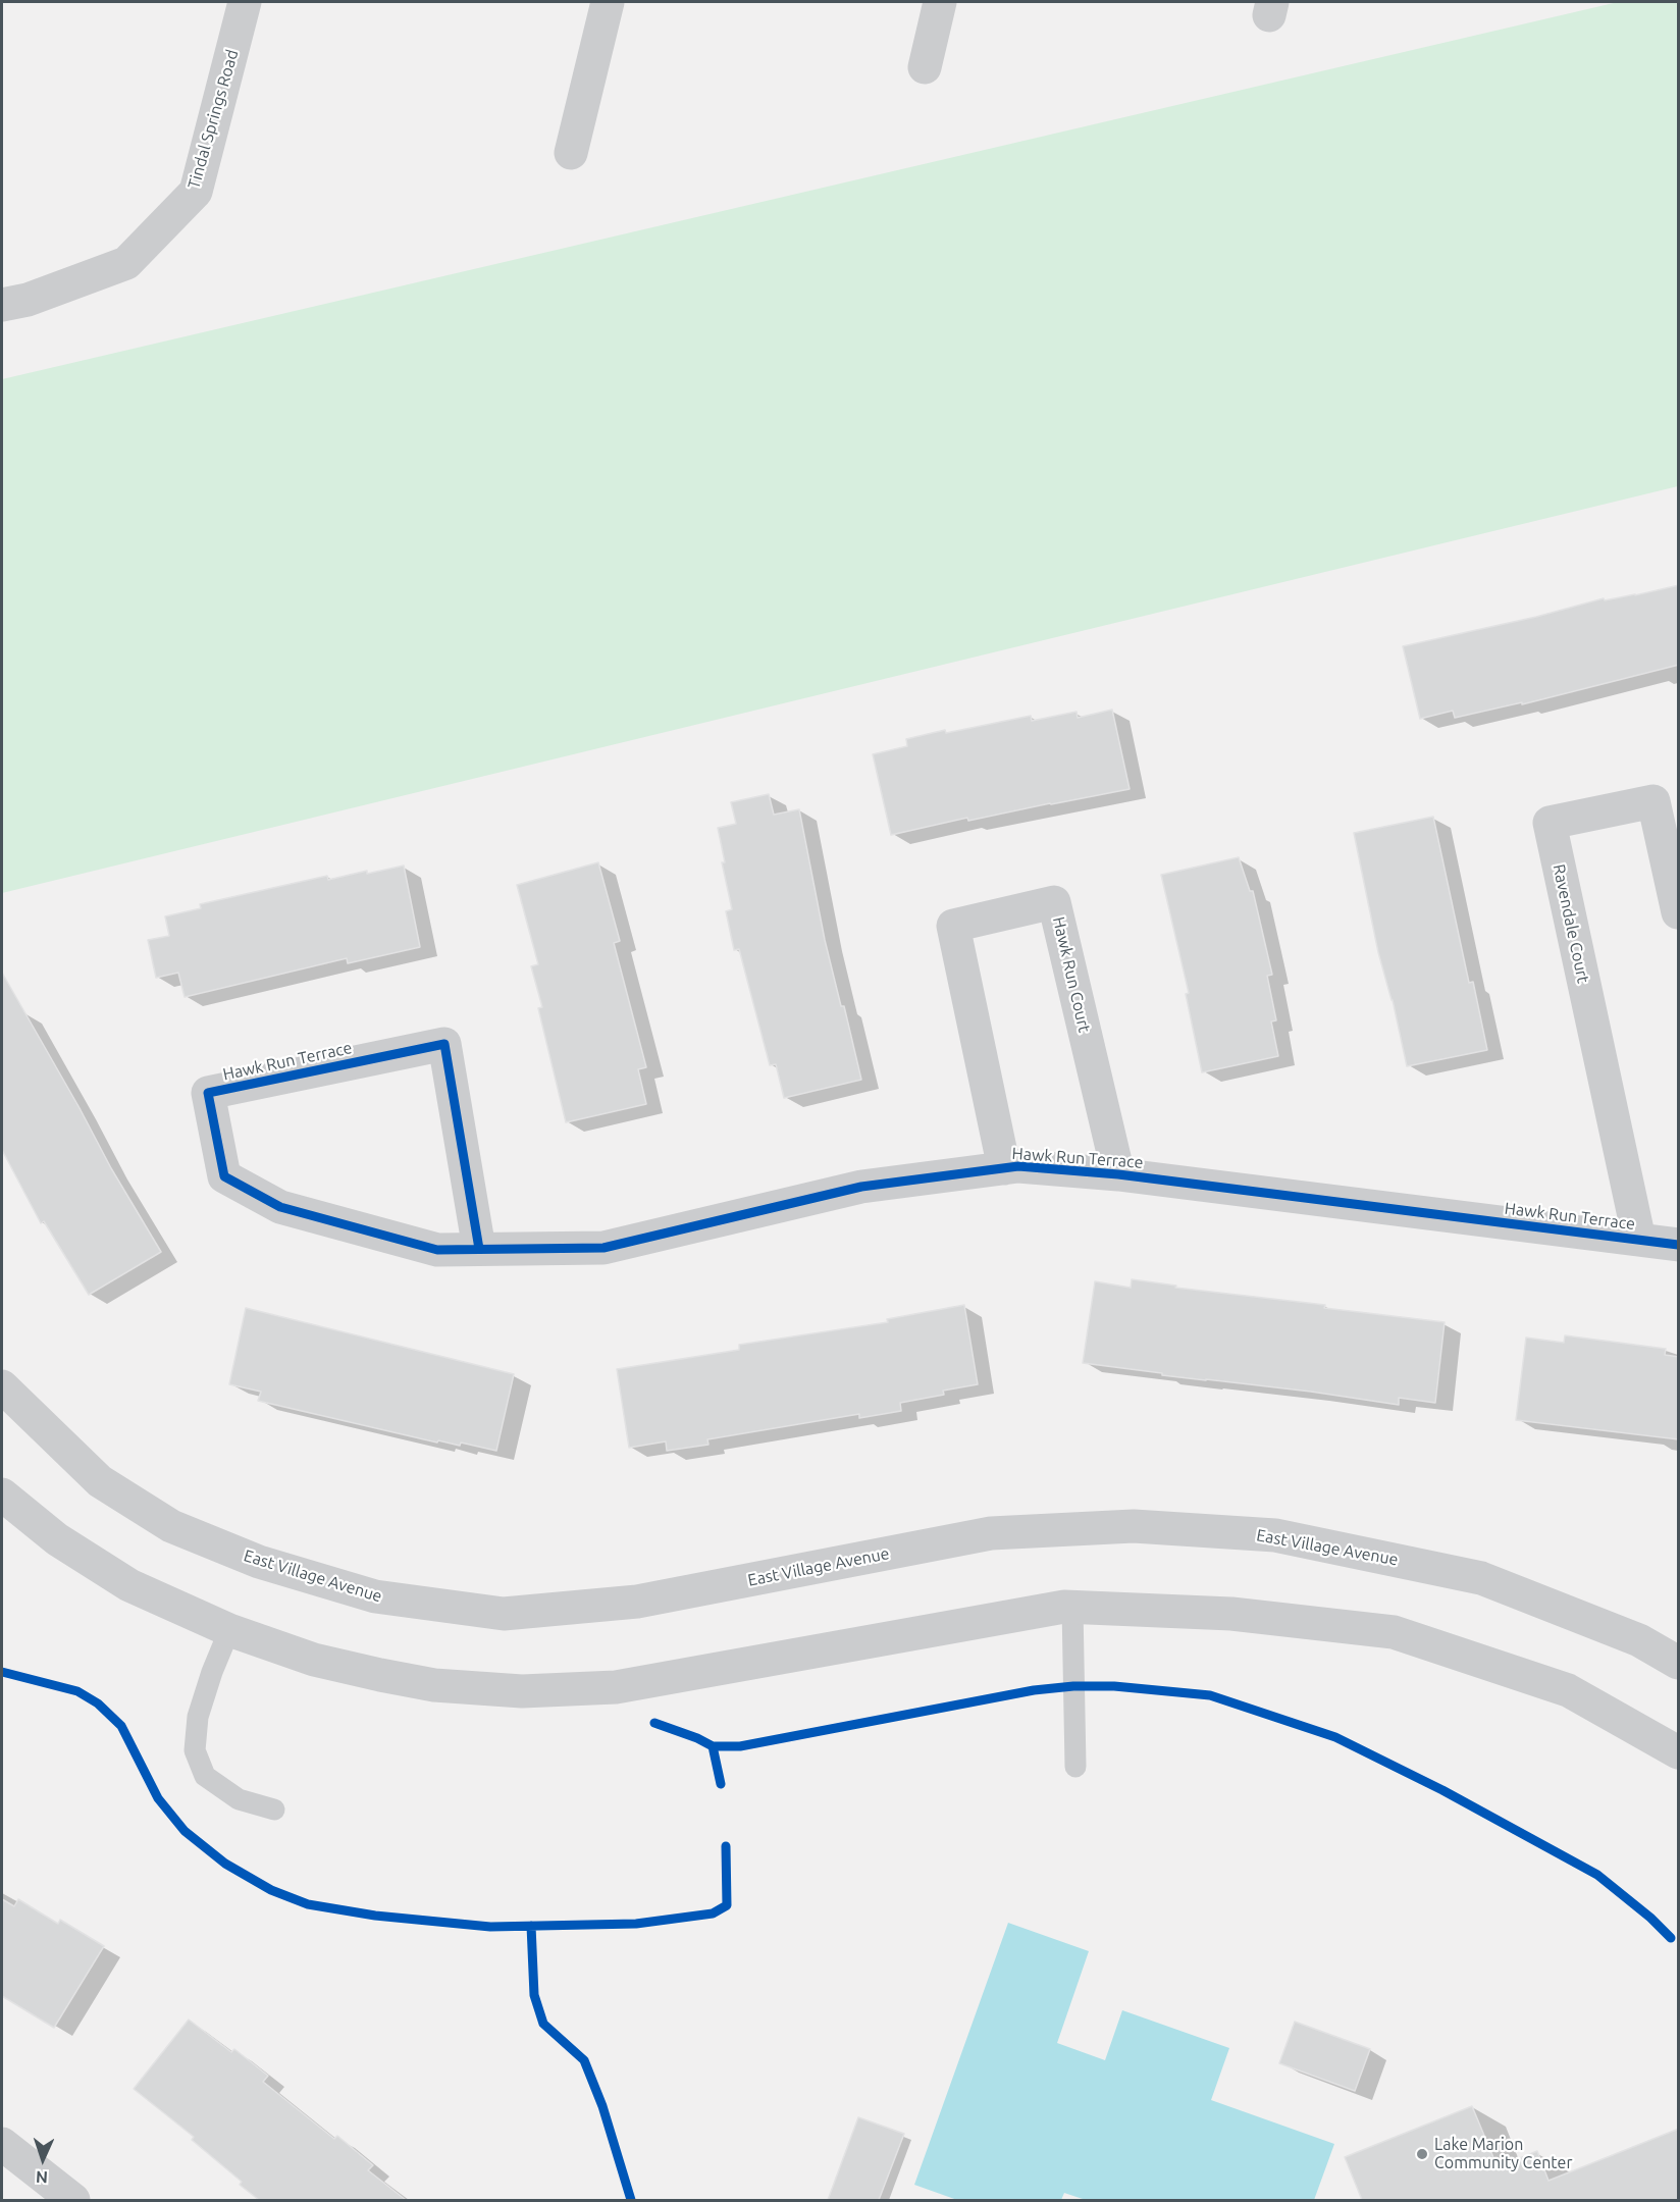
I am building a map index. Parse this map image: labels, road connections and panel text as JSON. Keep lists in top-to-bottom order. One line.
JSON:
{"streets":{"street":["Tindal Springs Road","Ravendale Court","Hawk Run Court","Hawk Run Terrace","East Village Avenue"]},"crossings":[["Ravendale Court","Hawk Run Terrace"],["Hawk Run Court","Hawk Run Terrace"]],"places":["Lake Marion Community Center"],"north":"bottom"}
